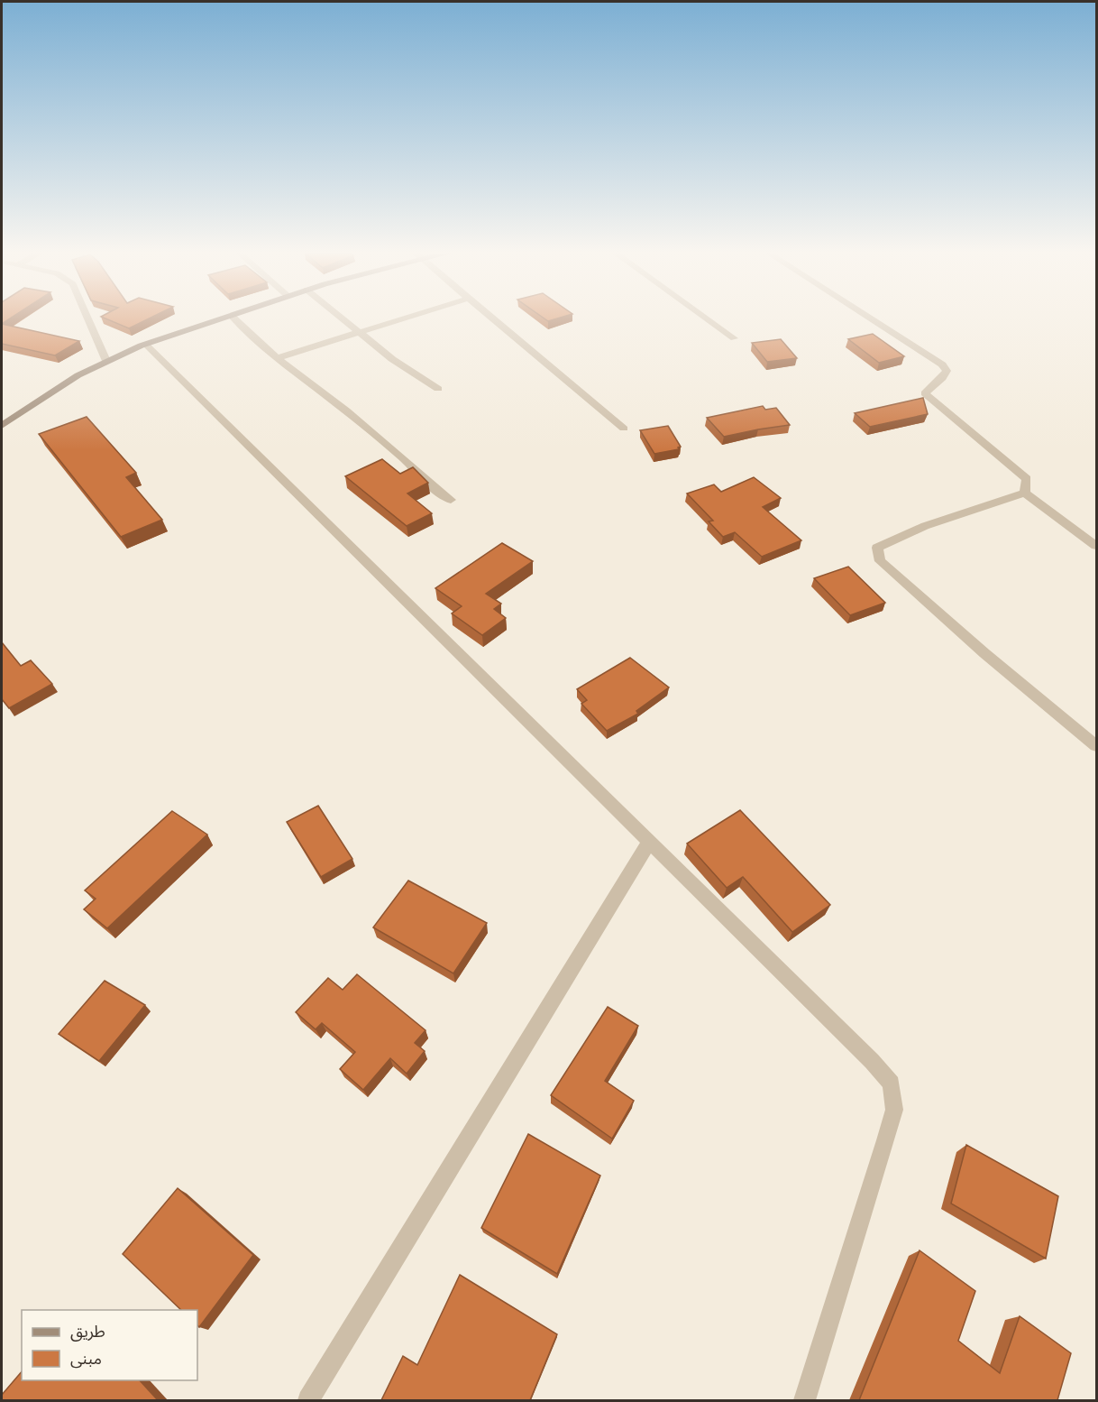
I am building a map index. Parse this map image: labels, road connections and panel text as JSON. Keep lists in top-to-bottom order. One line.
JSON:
{"legend":["طريق","مبنى"]}
